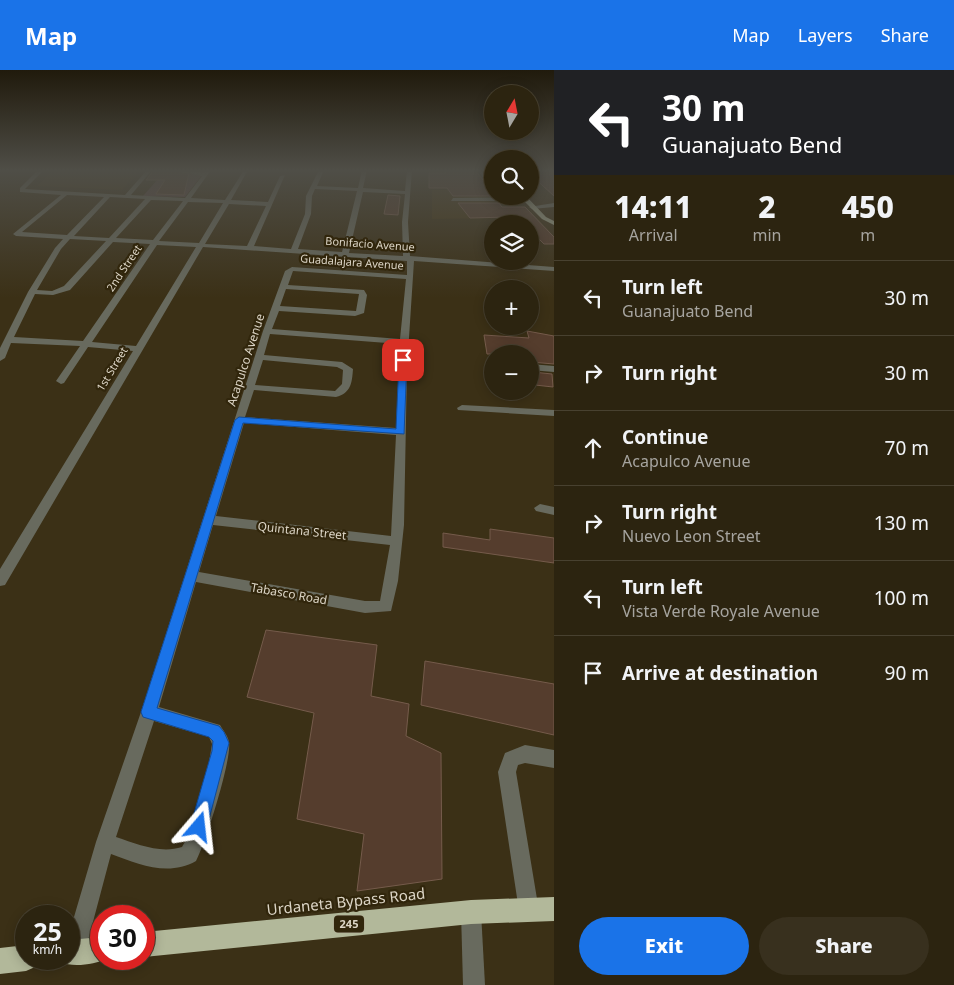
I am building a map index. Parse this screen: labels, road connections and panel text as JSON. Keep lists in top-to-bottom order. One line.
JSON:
{"streets":{"highway":["Urdaneta Bypass Road","245"],"street":["Bonifacio Avenue","Guadalajara Avenue","2nd Street","Acapulco Avenue","1st Street","Quintana Street","Tabasco Road"]},"crossings":[["Bonifacio Avenue","2nd Street"],["Bonifacio Avenue","1st Street"],["Guadalajara Avenue","Acapulco Avenue"],["Acapulco Avenue","Quintana Street"],["Acapulco Avenue","Tabasco Road"],["Quintana Street","Tabasco Road"]],"north":"top","page":{"header":"Map","nav":["Map","Layers","Share"],"turn":["30 m","Guanajuato Bend"],"map_buttons":["+","−"],"eta":["14:11","Arrival","2","min","450","m"],"list":[{"name":"Turn left","note":"Guanajuato Bend","value":"30 m"},{"name":"Turn right","value":"30 m"},{"name":"Continue","note":"Acapulco Avenue","value":"70 m"},{"name":"Turn right","note":"Nuevo Leon Street","value":"130 m"},{"name":"Turn left","note":"Vista Verde Royale Avenue","value":"100 m"},{"name":"Arrive at destination","value":"90 m"}],"speed":"25 km/h","limit":"30","buttons":["Exit","Share"]}}
